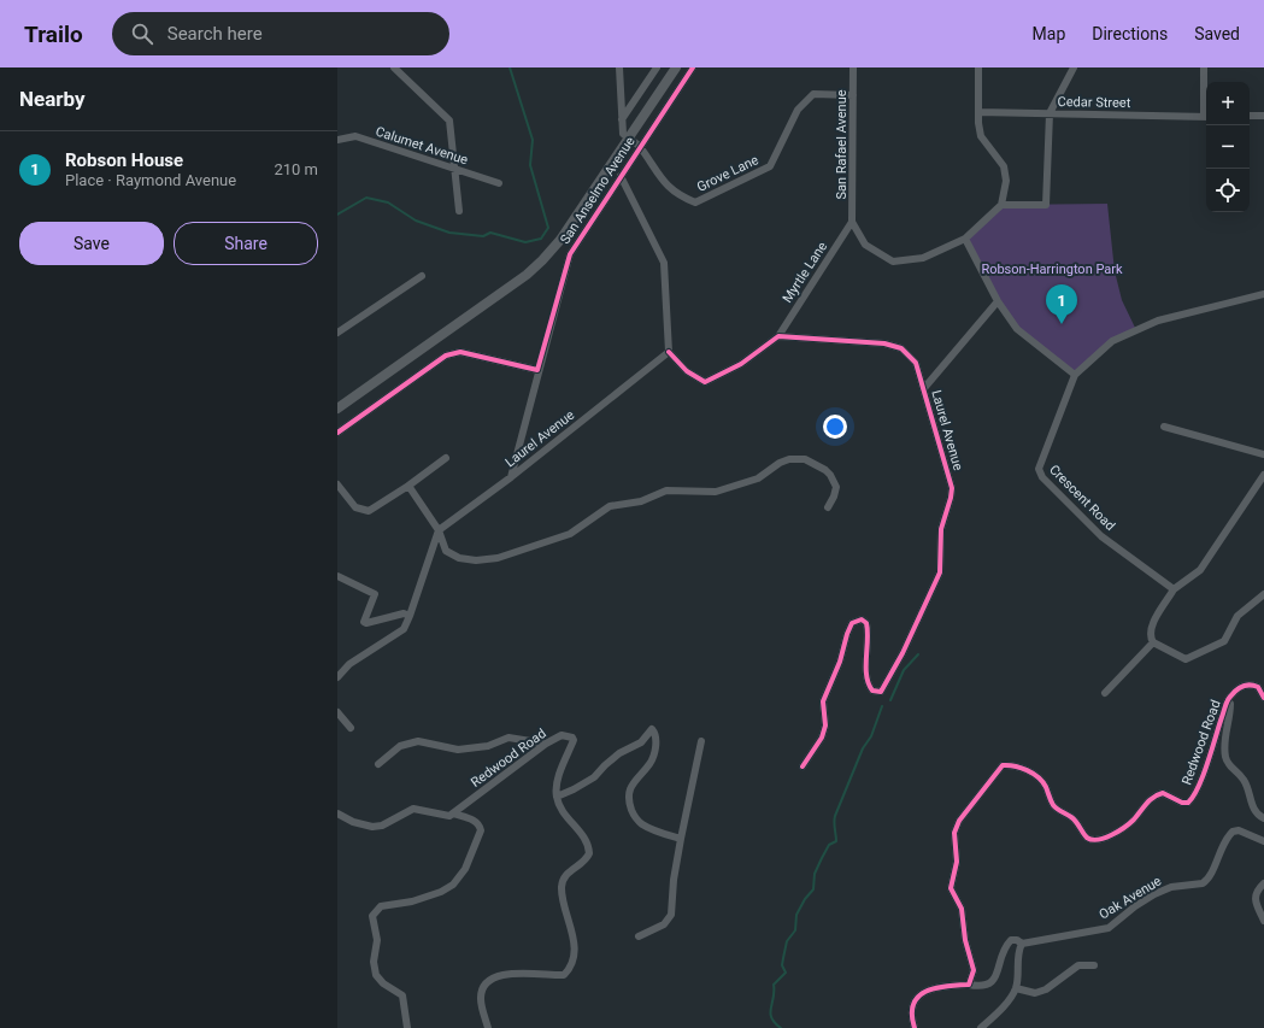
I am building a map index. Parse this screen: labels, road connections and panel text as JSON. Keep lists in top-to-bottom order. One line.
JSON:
{"streets":{"street":["Cedar Street","San Rafael Avenue","Calumet Avenue","Grove Lane","San Anselmo Avenue","Myrtle Lane","Laurel Avenue","Crescent Road","Redwood Road","Oak Avenue"]},"crossings":[["San Rafael Avenue","Grove Lane"],["San Rafael Avenue","Myrtle Lane"],["Grove Lane","San Anselmo Avenue"],["San Anselmo Avenue","Laurel Avenue"],["Myrtle Lane","Laurel Avenue"]],"parks":["Robson-Harrington Park"],"page":{"header":"Trailo","search":"Search here","nav":["Map","Directions","Saved"],"heading":"Nearby","map_buttons":["+","−"],"list":[{"mark":"1","name":"Robson House","note":"Place · Raymond Avenue","value":"210 m"}],"buttons":["Save","Share"],"pins":"1"}}
